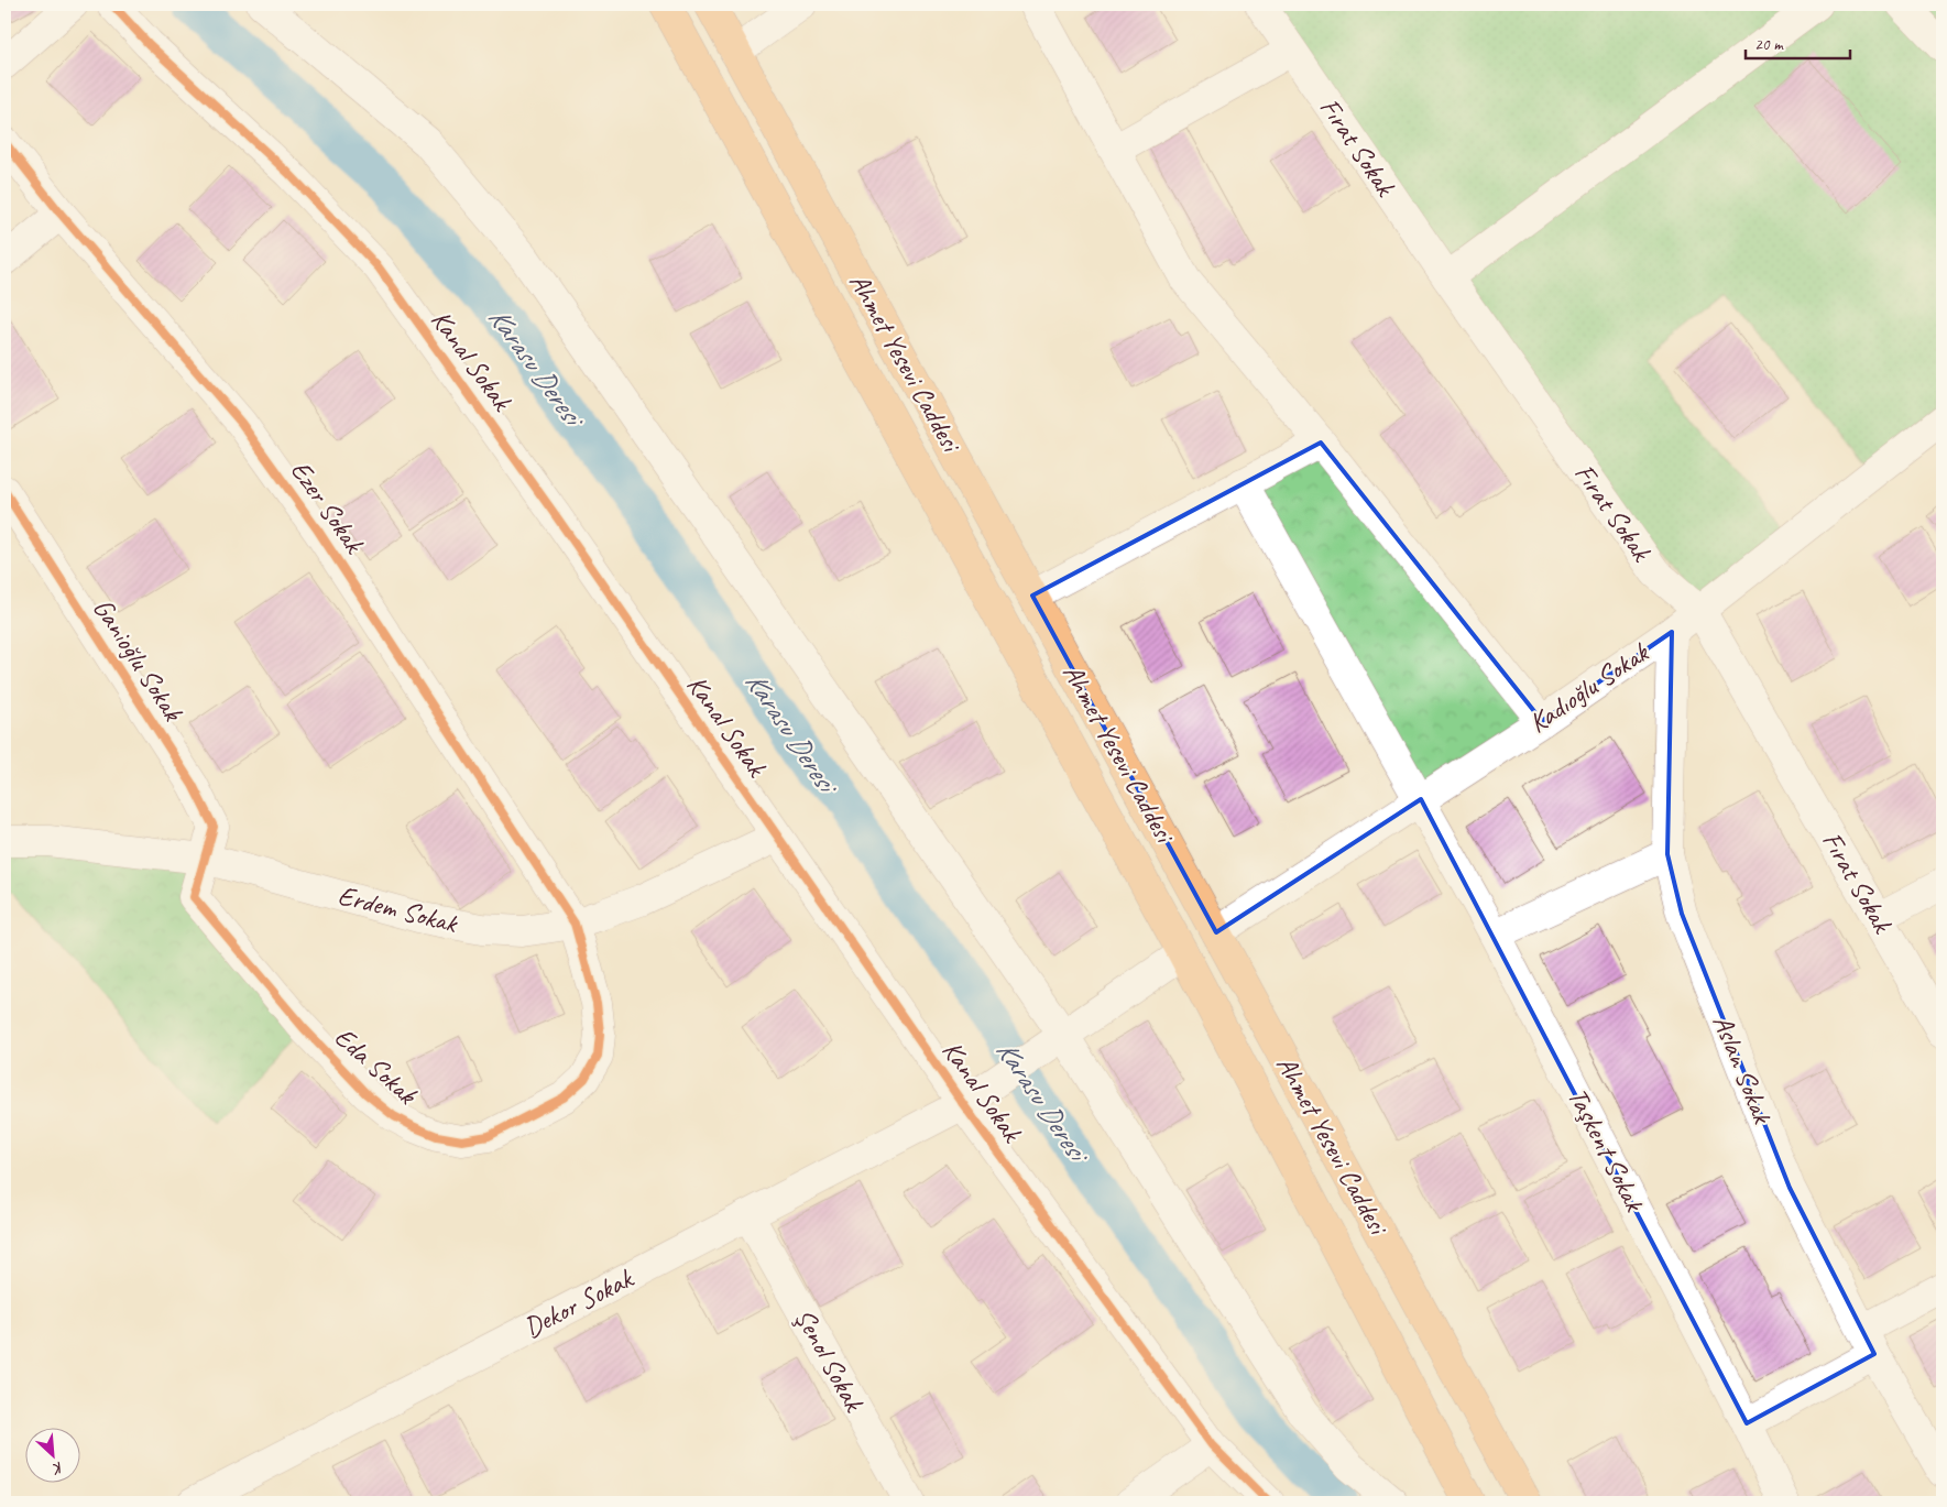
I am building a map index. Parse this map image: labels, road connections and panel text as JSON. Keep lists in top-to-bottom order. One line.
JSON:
{"streets":{"highway":["Ahmet Yesevi Caddesi"],"street":["Fırat Sokak","Kanal Sokak","Ezer Sokak","Ganioğlu Sokak","Kadıoğlu Sokak","Erdem Sokak","Eda Sokak","Aslan Sokak","Taşkent Sokak","Dekor Sokak","Şenol Sokak"]},"crossings":[["Fırat Sokak","Kadıoğlu Sokak"],["Kanal Sokak","Erdem Sokak"],["Kanal Sokak","Dekor Sokak"],["Ahmet Yesevi Caddesi","Kadıoğlu Sokak"],["Ahmet Yesevi Caddesi","Dekor Sokak"],["Ezer Sokak","Erdem Sokak"],["Ezer Sokak","Eda Sokak"],["Ganioğlu Sokak","Erdem Sokak"],["Ganioğlu Sokak","Eda Sokak"],["Kadıoğlu Sokak","Aslan Sokak"],["Kadıoğlu Sokak","Taşkent Sokak"],["Erdem Sokak","Eda Sokak"],["Dekor Sokak","Şenol Sokak"]],"water":["Karasu Deresi"],"scale_bar":"20 m","north":"bottom right"}
